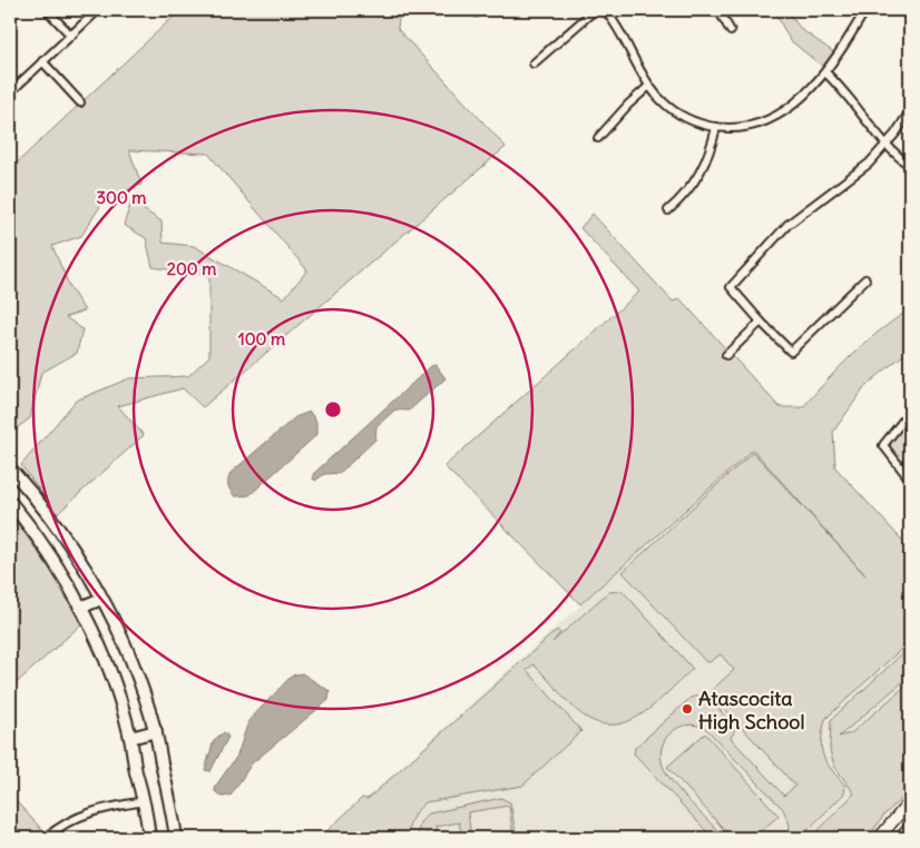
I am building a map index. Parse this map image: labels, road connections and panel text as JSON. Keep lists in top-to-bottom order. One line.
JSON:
{"places":["Atascocita High School"],"rings":["300 m","200 m","100 m"]}
